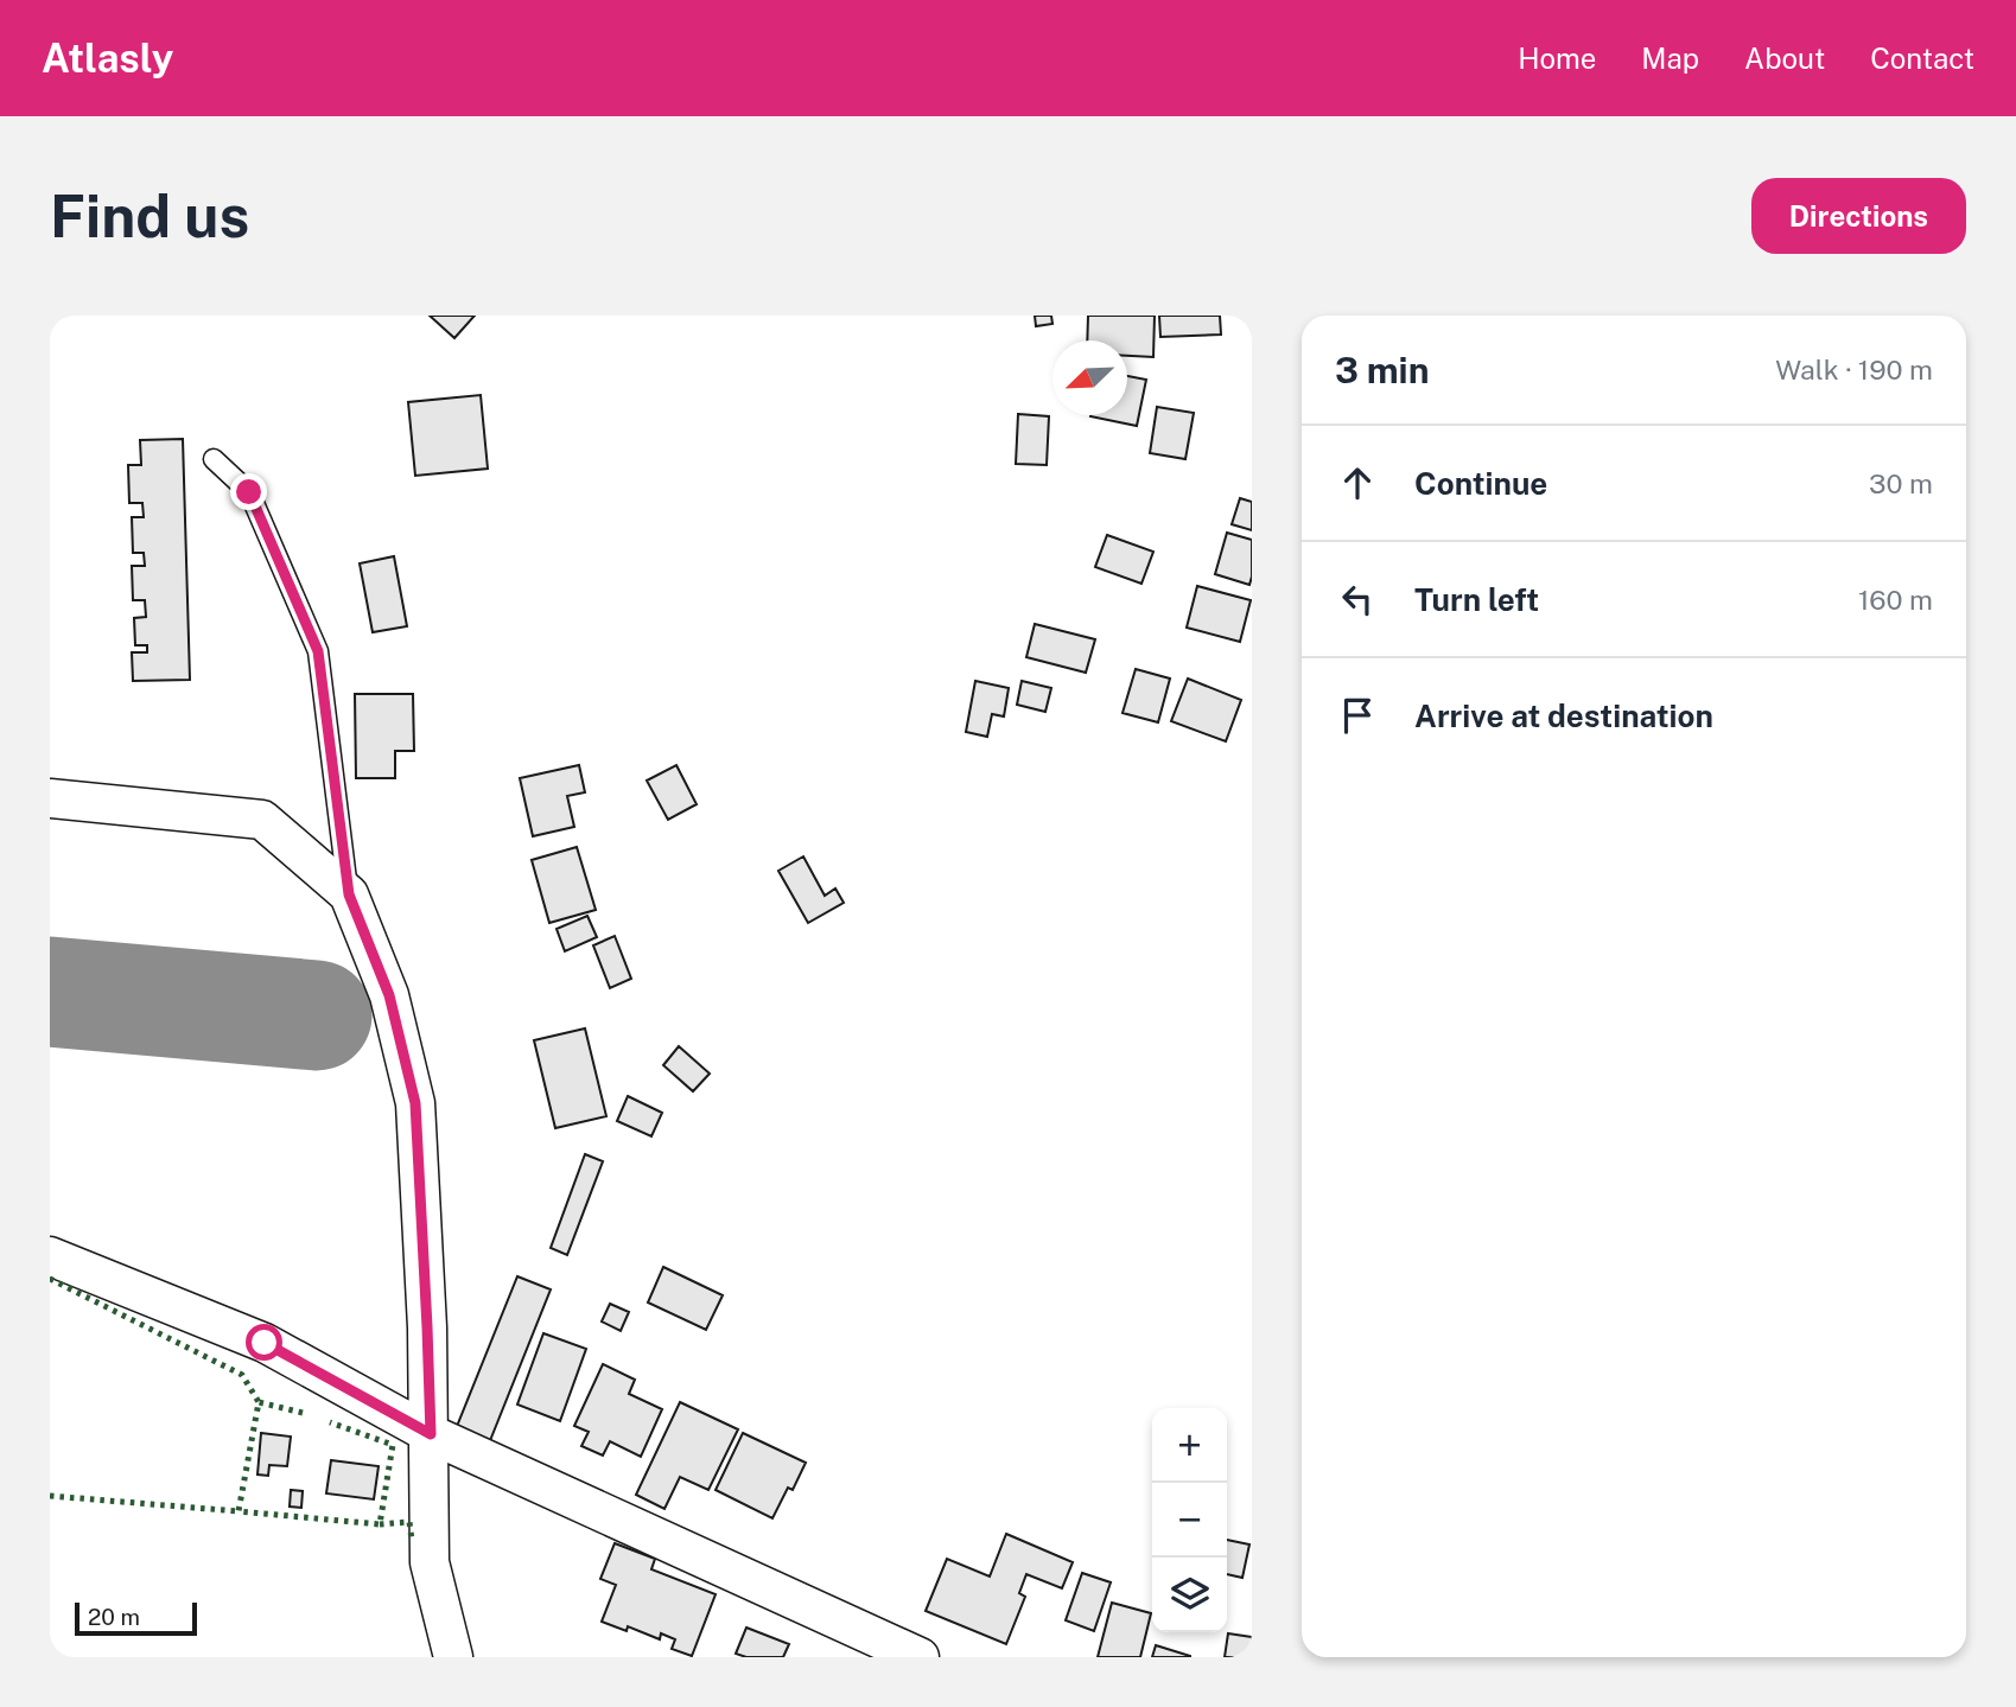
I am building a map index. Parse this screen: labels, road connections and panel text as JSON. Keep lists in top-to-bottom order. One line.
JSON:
{"scale_bar":"20 m","north":"bottom left","page":{"header":"Atlasly","nav":["Home","Map","About","Contact"],"buttons":"Directions","title":"Find us","heading":["3 min","Walk · 190 m"],"list":[["Continue","30 m"],["Turn left","160 m"],"Arrive at destination"],"map_buttons":["+","−"],"scale":"20 m"}}
